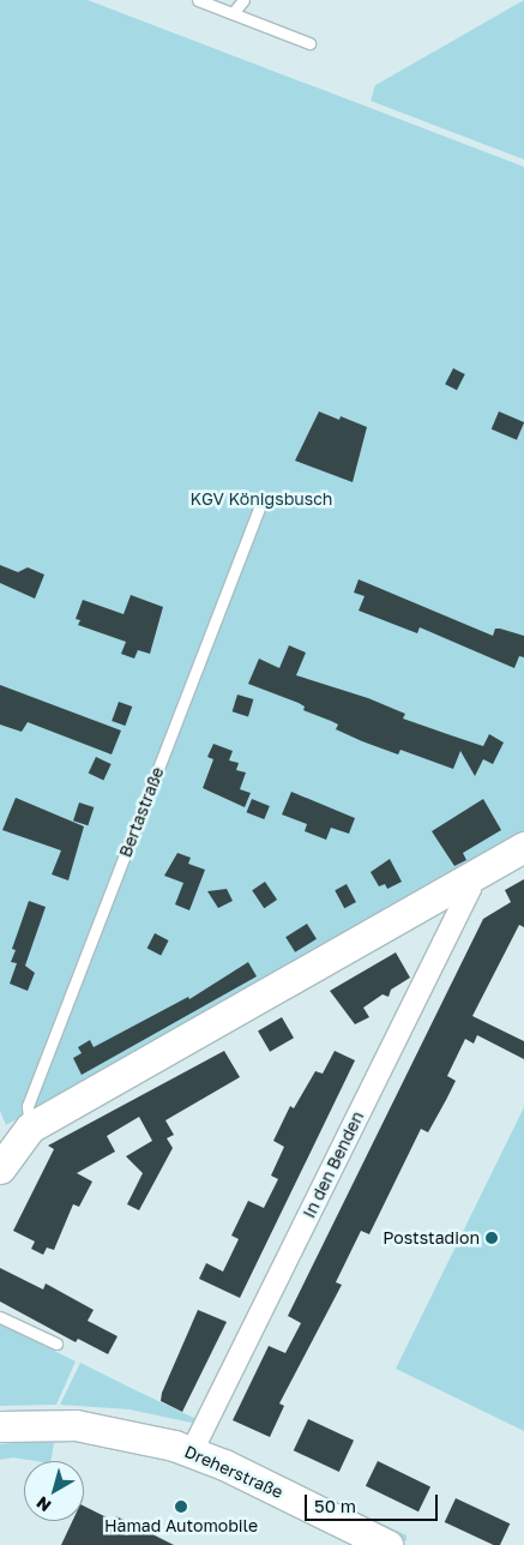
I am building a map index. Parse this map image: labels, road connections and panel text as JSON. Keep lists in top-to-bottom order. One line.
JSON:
{"streets":{"street":["In den Benden","Dreherstraße"],"lane":["Bertastraße"]},"crossings":[["In den Benden","Dreherstraße"]],"parks":["KGV Königsbusch"],"places":["Poststadion","Hamad Automobile"],"scale_bar":"50 m","north":"bottom left"}
